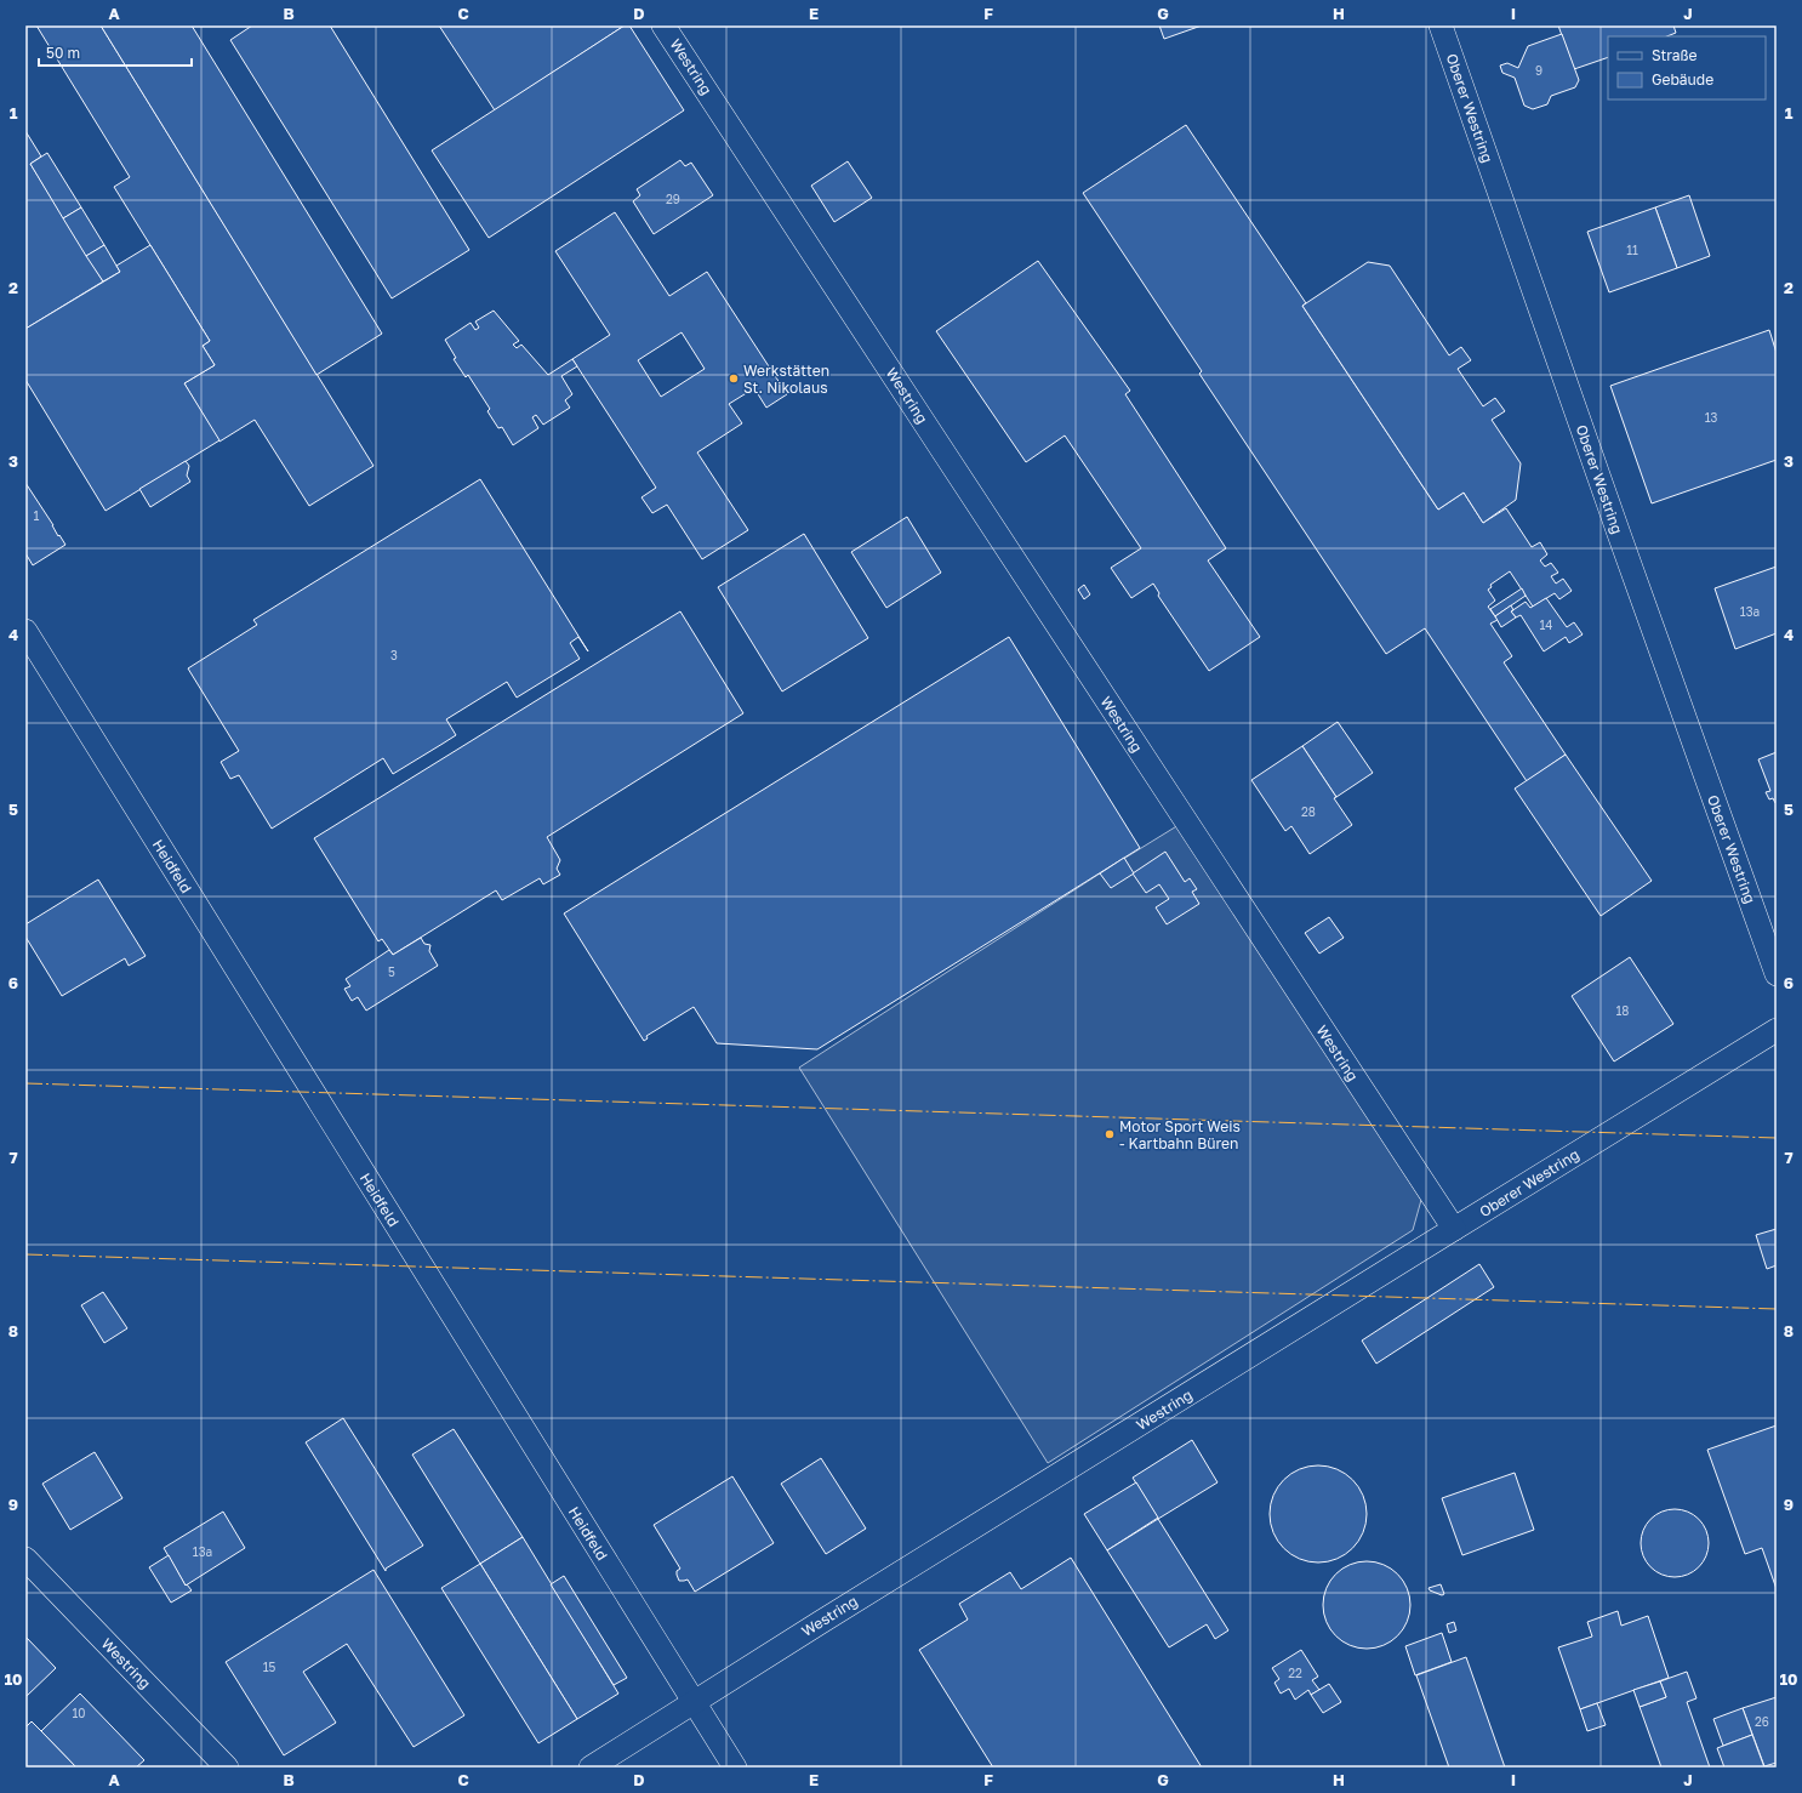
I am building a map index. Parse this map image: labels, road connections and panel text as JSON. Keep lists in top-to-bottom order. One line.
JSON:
{"streets":{"street":["Westring","Oberer Westring","Heidfeld"]},"crossings":[["Westring","Oberer Westring"],["Westring","Heidfeld"]],"places":["Werkstätten St. Nikolaus","Motor Sport Weis - Kartbahn Büren"],"house_numbers":["9","29","11","13","1","13a","14","3","28","5","18","13a","15","22","10","26"],"legend":["Straße","Gebäude"],"scale_bar":"50 m","grid":{"columns":["A","B","C","D","E","F","G","H","I","J"],"rows":["1","2","3","4","5","6","7","8","9","10"]}}
